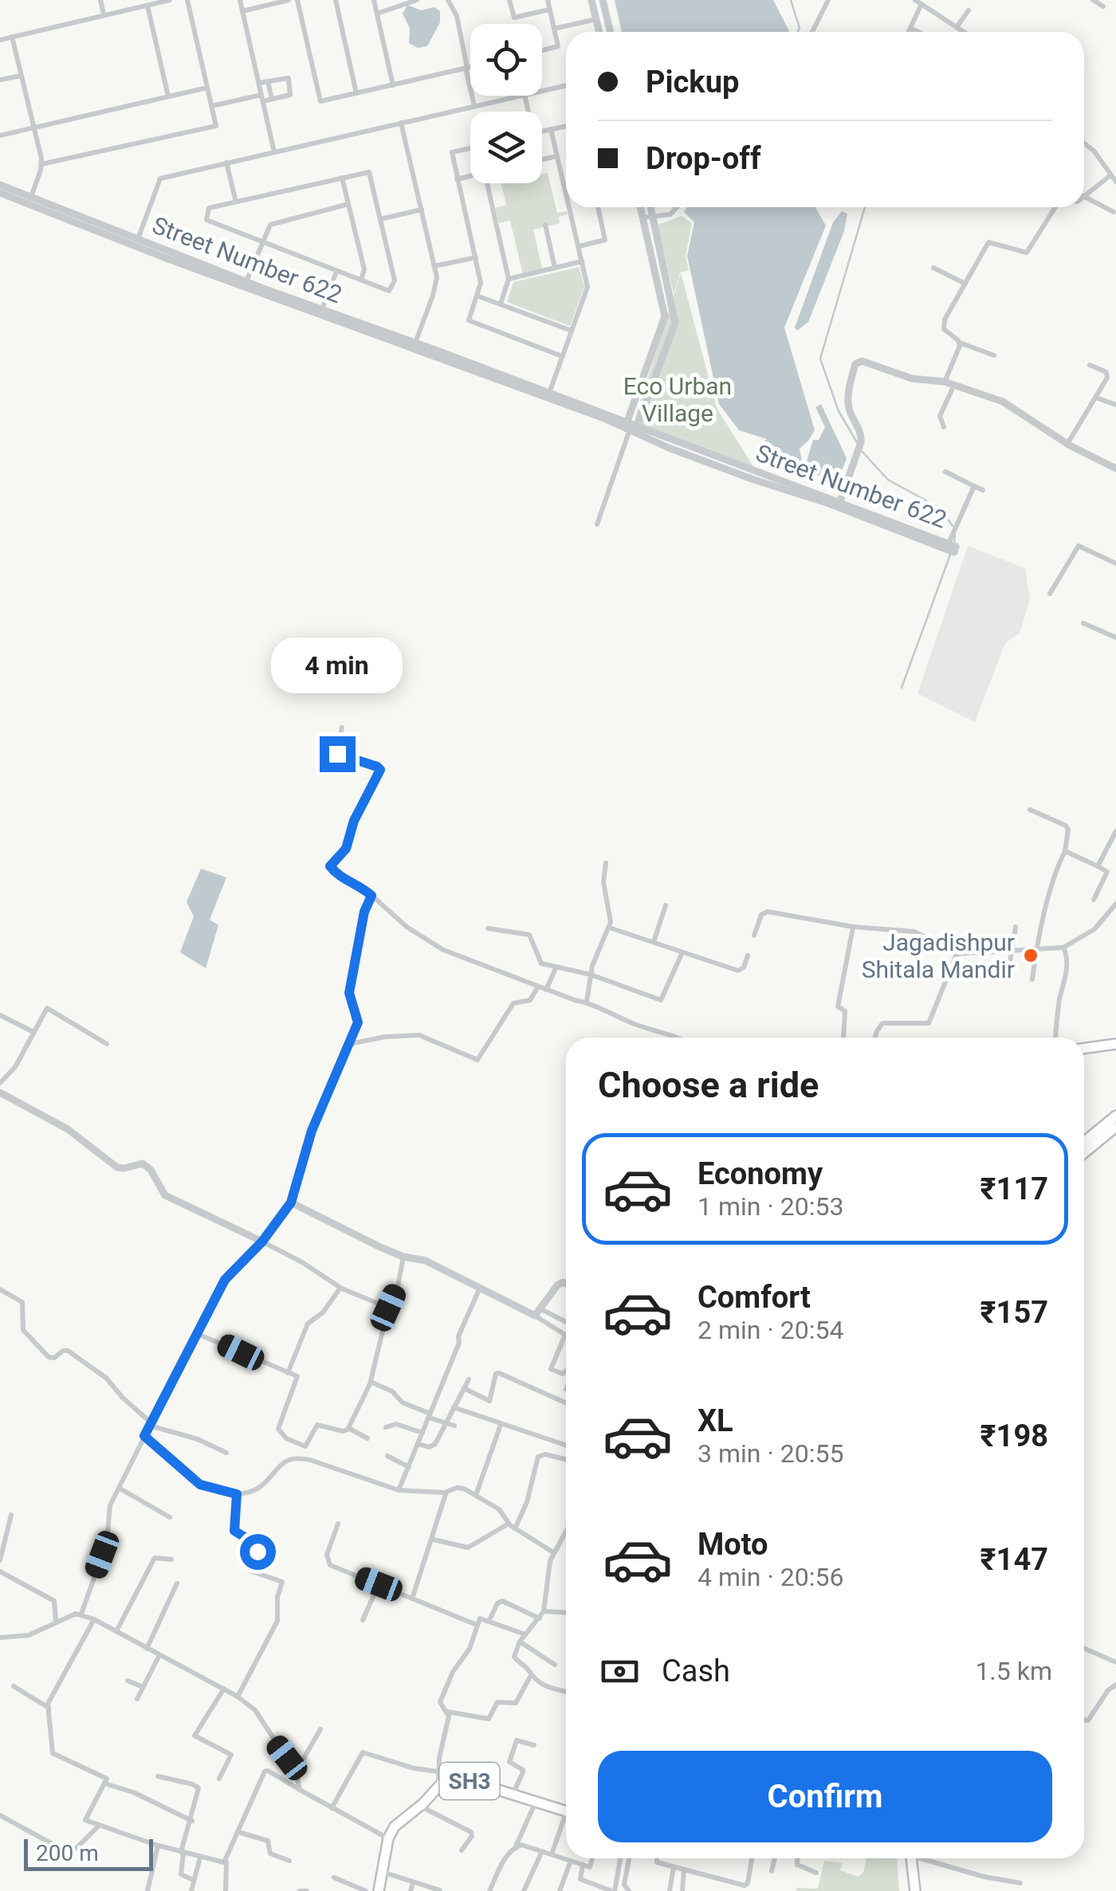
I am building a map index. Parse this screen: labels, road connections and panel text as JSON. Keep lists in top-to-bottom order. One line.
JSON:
{"streets":{"main road":["SH3"],"street":["Street Number 622"]},"parks":["Eco Urban Village"],"places":["Jagadishpur Shitala Mandir"],"scale_bar":"200 m","page":{"banner":["Pickup","Drop-off"],"bubble":"4 min","heading":"Choose a ride","list":[{"name":"Economy","note":"1 min · 20:53","value":"₹117"},{"name":"Comfort","note":"2 min · 20:54","value":"₹157"},{"name":"XL","note":"3 min · 20:55","value":"₹198"},{"name":"Moto","note":"4 min · 20:56","value":"₹147"}],"pay":["Cash","1.5 km"],"buttons":"Confirm","scale":"200 m"}}
